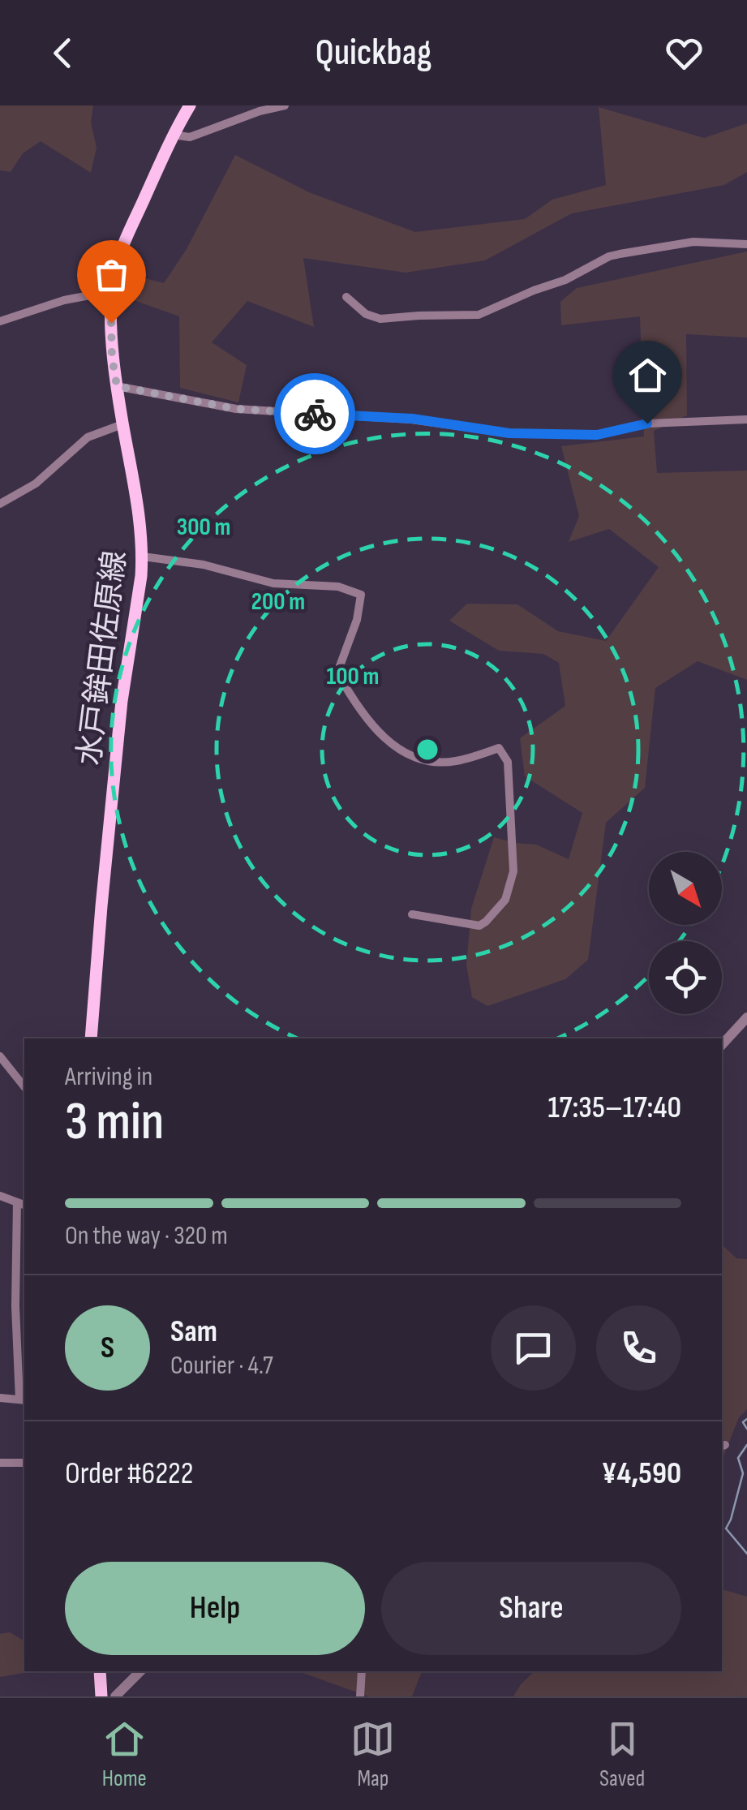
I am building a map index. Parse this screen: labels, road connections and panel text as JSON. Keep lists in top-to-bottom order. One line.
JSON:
{"streets":{"main road":["水戸鉾田佐原線"]},"north":"bottom right","page":{"header":"Quickbag","heading":["3 min","Arriving in","17:35–17:40"],"panel":["Sam","Courier · 4.7","Order #6222","¥4,590"],"bar":"On the way · 320 m","round":"S","buttons":["Help","Share"],"tabs":["Home","Map","Saved"]},"rings":["300 m","200 m","100 m"]}
